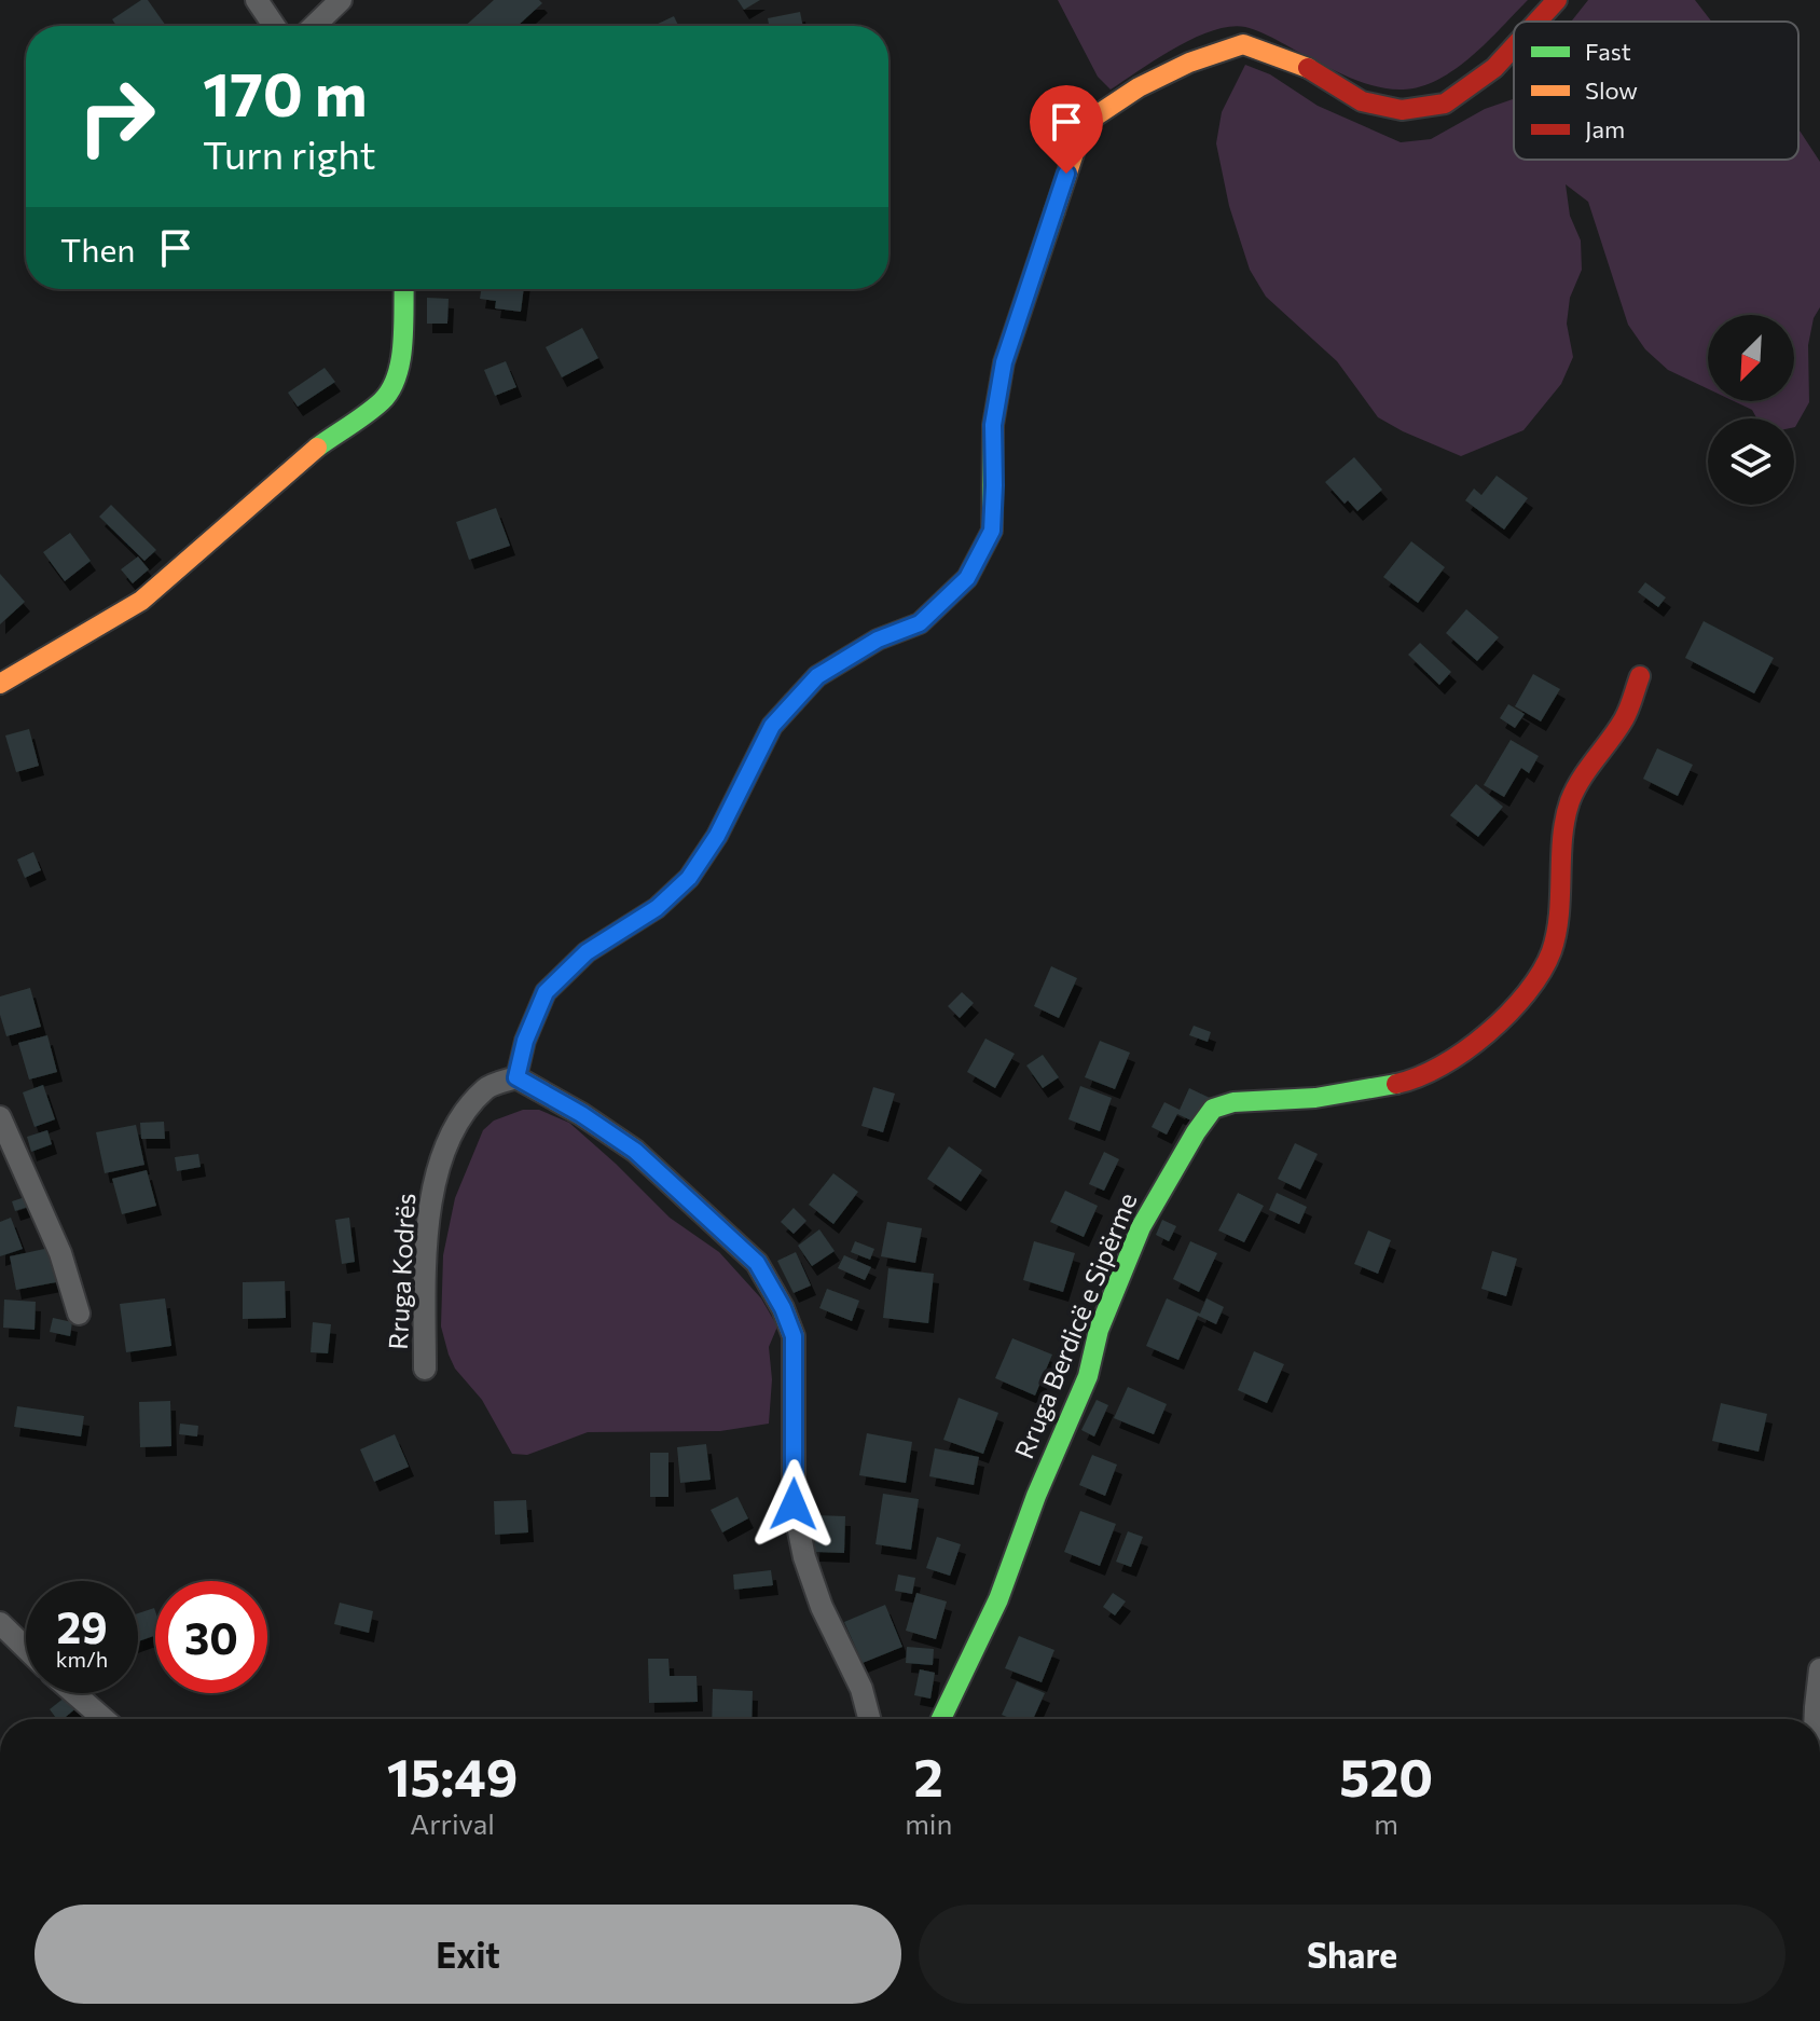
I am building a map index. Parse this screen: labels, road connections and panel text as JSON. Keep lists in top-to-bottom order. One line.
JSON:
{"streets":{"street":["Rruga Kodrës","Rruga Berdicë e Sipërme"]},"legend":["Fast","Slow","Jam"],"north":"bottom left","page":{"turn":["170 m","Turn right"],"then":"Then","speed":"29 km/h","limit":"30","eta":["15:49","Arrival","2","min","520","m"],"buttons":["Exit","Share"]}}
